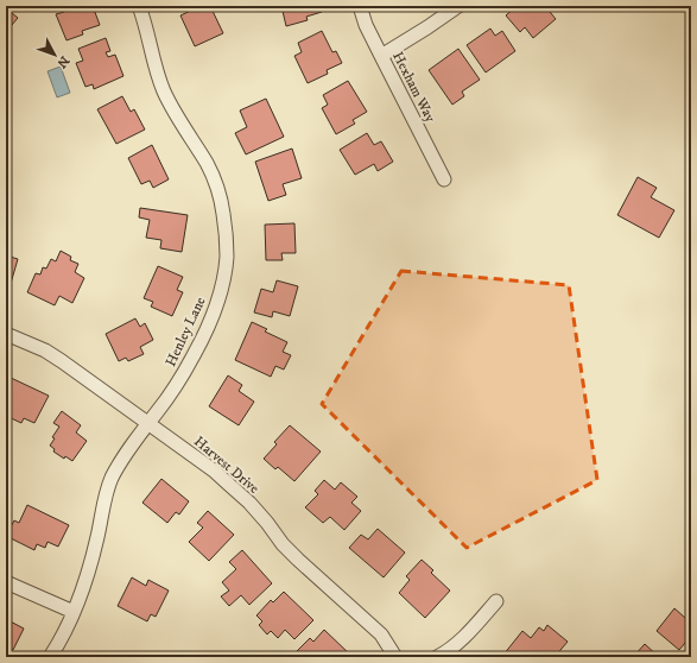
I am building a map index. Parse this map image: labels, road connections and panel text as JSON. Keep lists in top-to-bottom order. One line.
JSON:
{"streets":{"street":["Hexham Way","Henley Lane","Harvest Drive"]},"crossings":[["Henley Lane","Harvest Drive"]],"north":"bottom right"}
